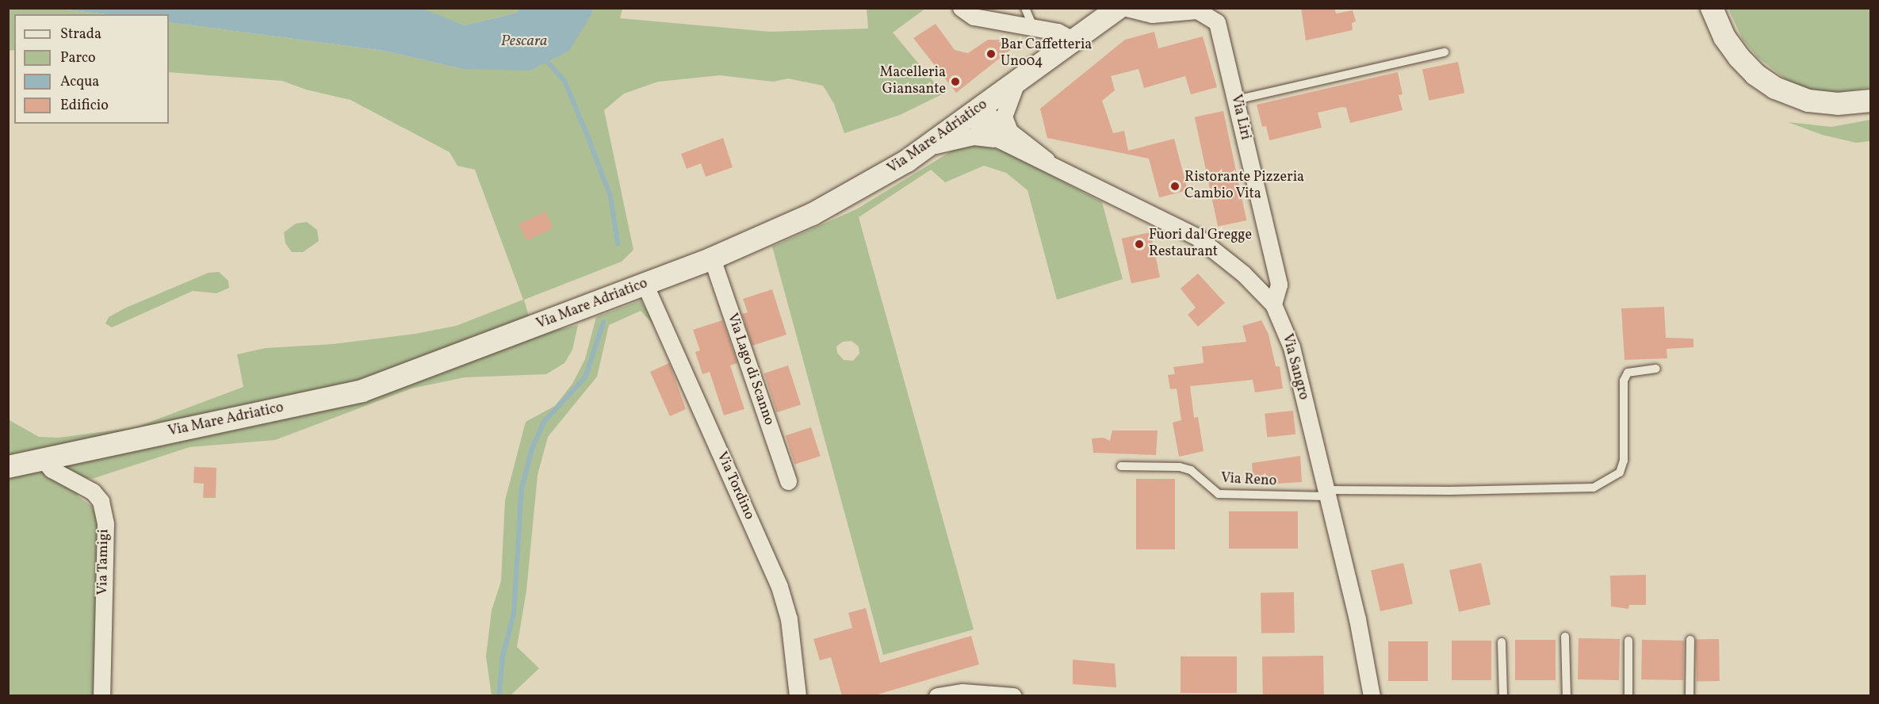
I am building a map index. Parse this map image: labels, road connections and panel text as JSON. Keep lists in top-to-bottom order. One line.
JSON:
{"streets":{"main road":["Via Mare Adriatico"],"street":["Via Liri","Via Sangro","Via Lago di Scanno","Via Tordino","Via Tamigi"],"lane":["Via Reno"]},"crossings":[["Via Liri","Via Sangro"],["Via Mare Adriatico","Via Sangro"],["Via Mare Adriatico","Via Lago di Scanno"],["Via Mare Adriatico","Via Tordino"],["Via Mare Adriatico","Via Tamigi"],["Via Sangro","Via Reno"]],"water":["Pescara"],"places":["Bar Caffetteria Uno04","Macelleria Giansante","Ristorante Pizzeria Cambio Vita","Fuori dal Gregge Restaurant"],"legend":["Strada","Parco","Acqua","Edificio"]}
